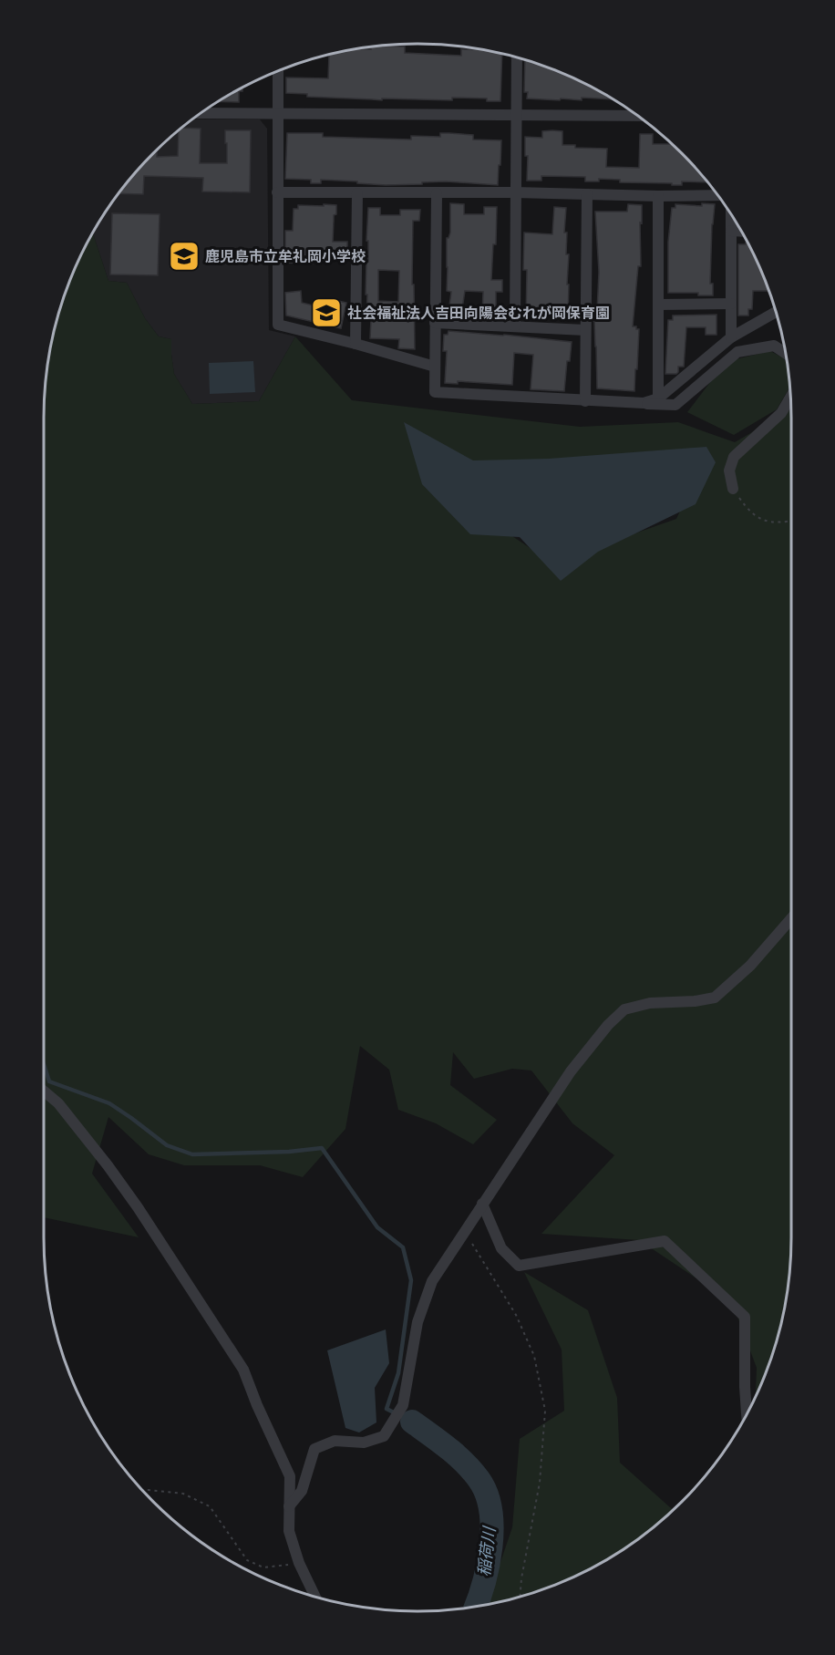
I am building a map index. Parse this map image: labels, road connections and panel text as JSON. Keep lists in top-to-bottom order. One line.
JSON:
{"water":["稲荷川"],"places":{"school or university":["鹿児島市立牟礼岡小学校","社会福祉法人吉田向陽会むれが岡保育園"]}}
